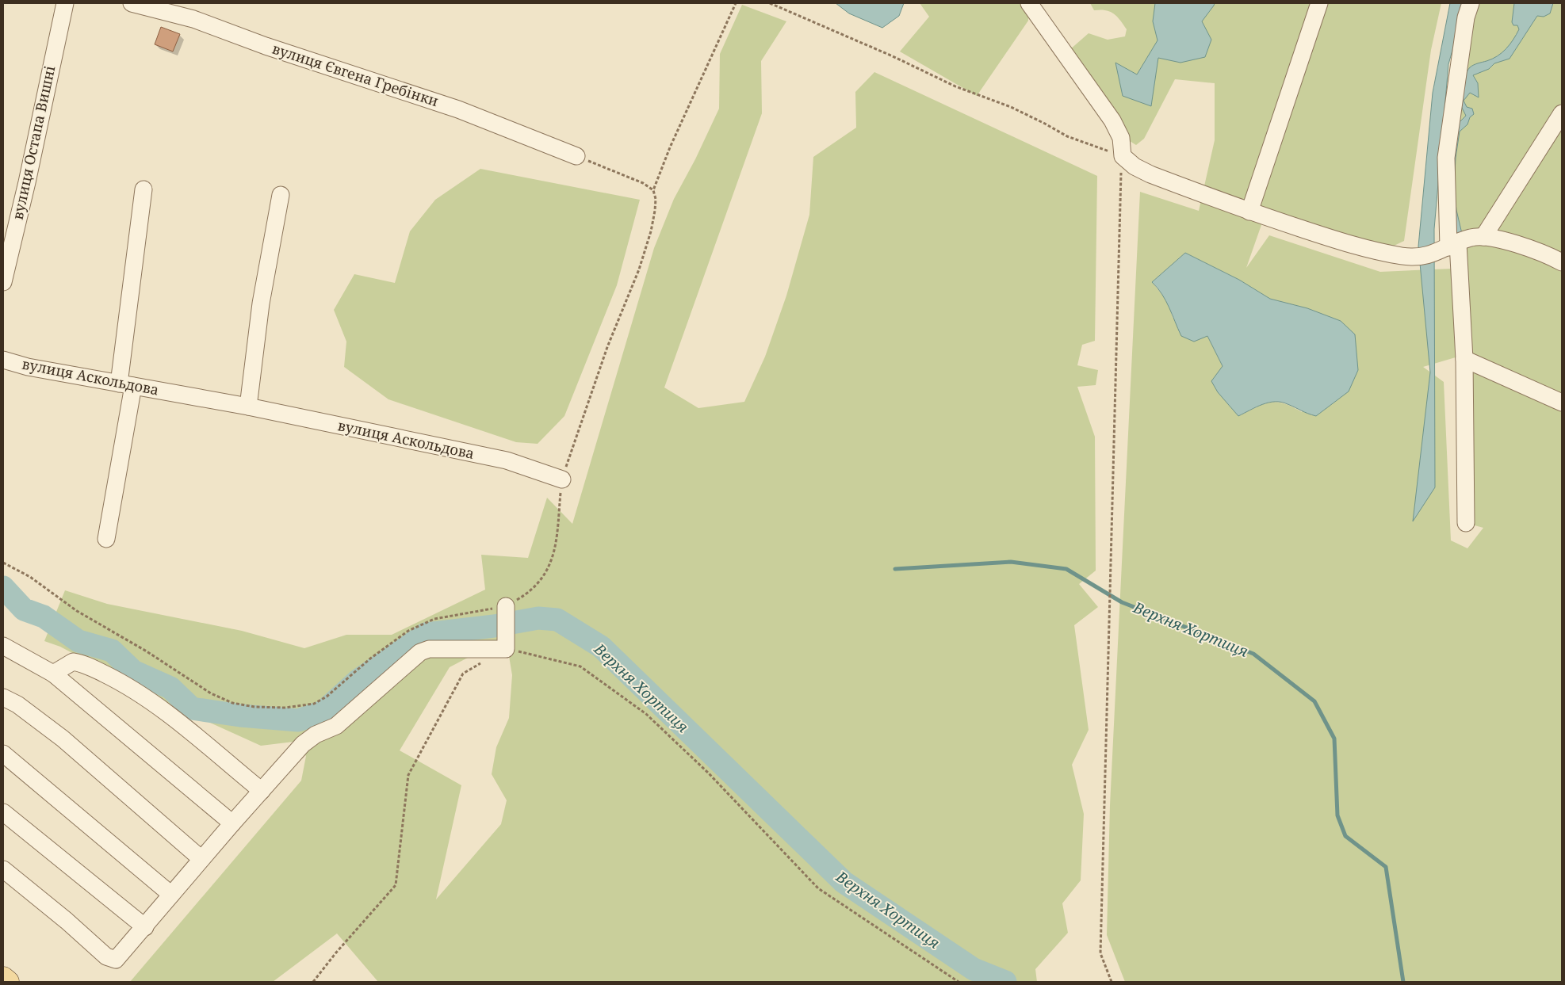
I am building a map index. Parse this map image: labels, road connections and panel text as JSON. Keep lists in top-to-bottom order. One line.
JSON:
{"streets":{"street":["вулиця Євгена Гребінки","вулиця Остапа Вишні","вулиця Аскольдова"]},"water":["Верхня Хортиця"]}
